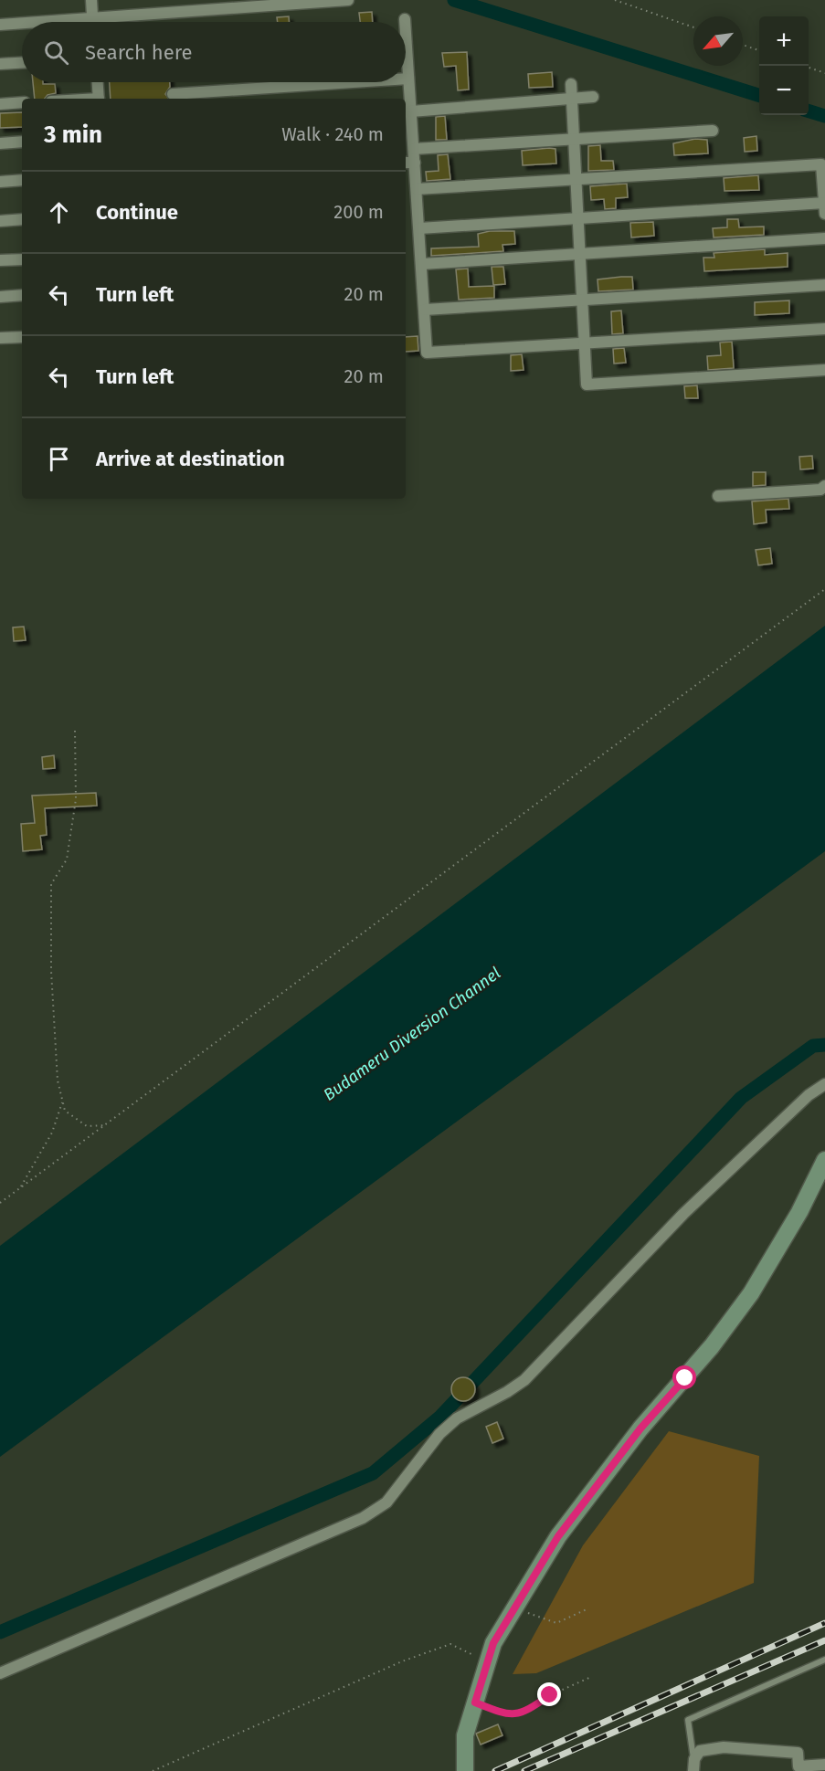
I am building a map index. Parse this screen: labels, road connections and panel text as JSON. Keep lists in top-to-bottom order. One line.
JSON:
{"water":["Budameru Diversion Channel"],"north":"bottom left","page":{"map_buttons":["+","−"],"search":"Search here","heading":["3 min","Walk · 240 m"],"list":[["Continue","200 m"],["Turn left","20 m"],["Turn left","20 m"],"Arrive at destination"]}}
